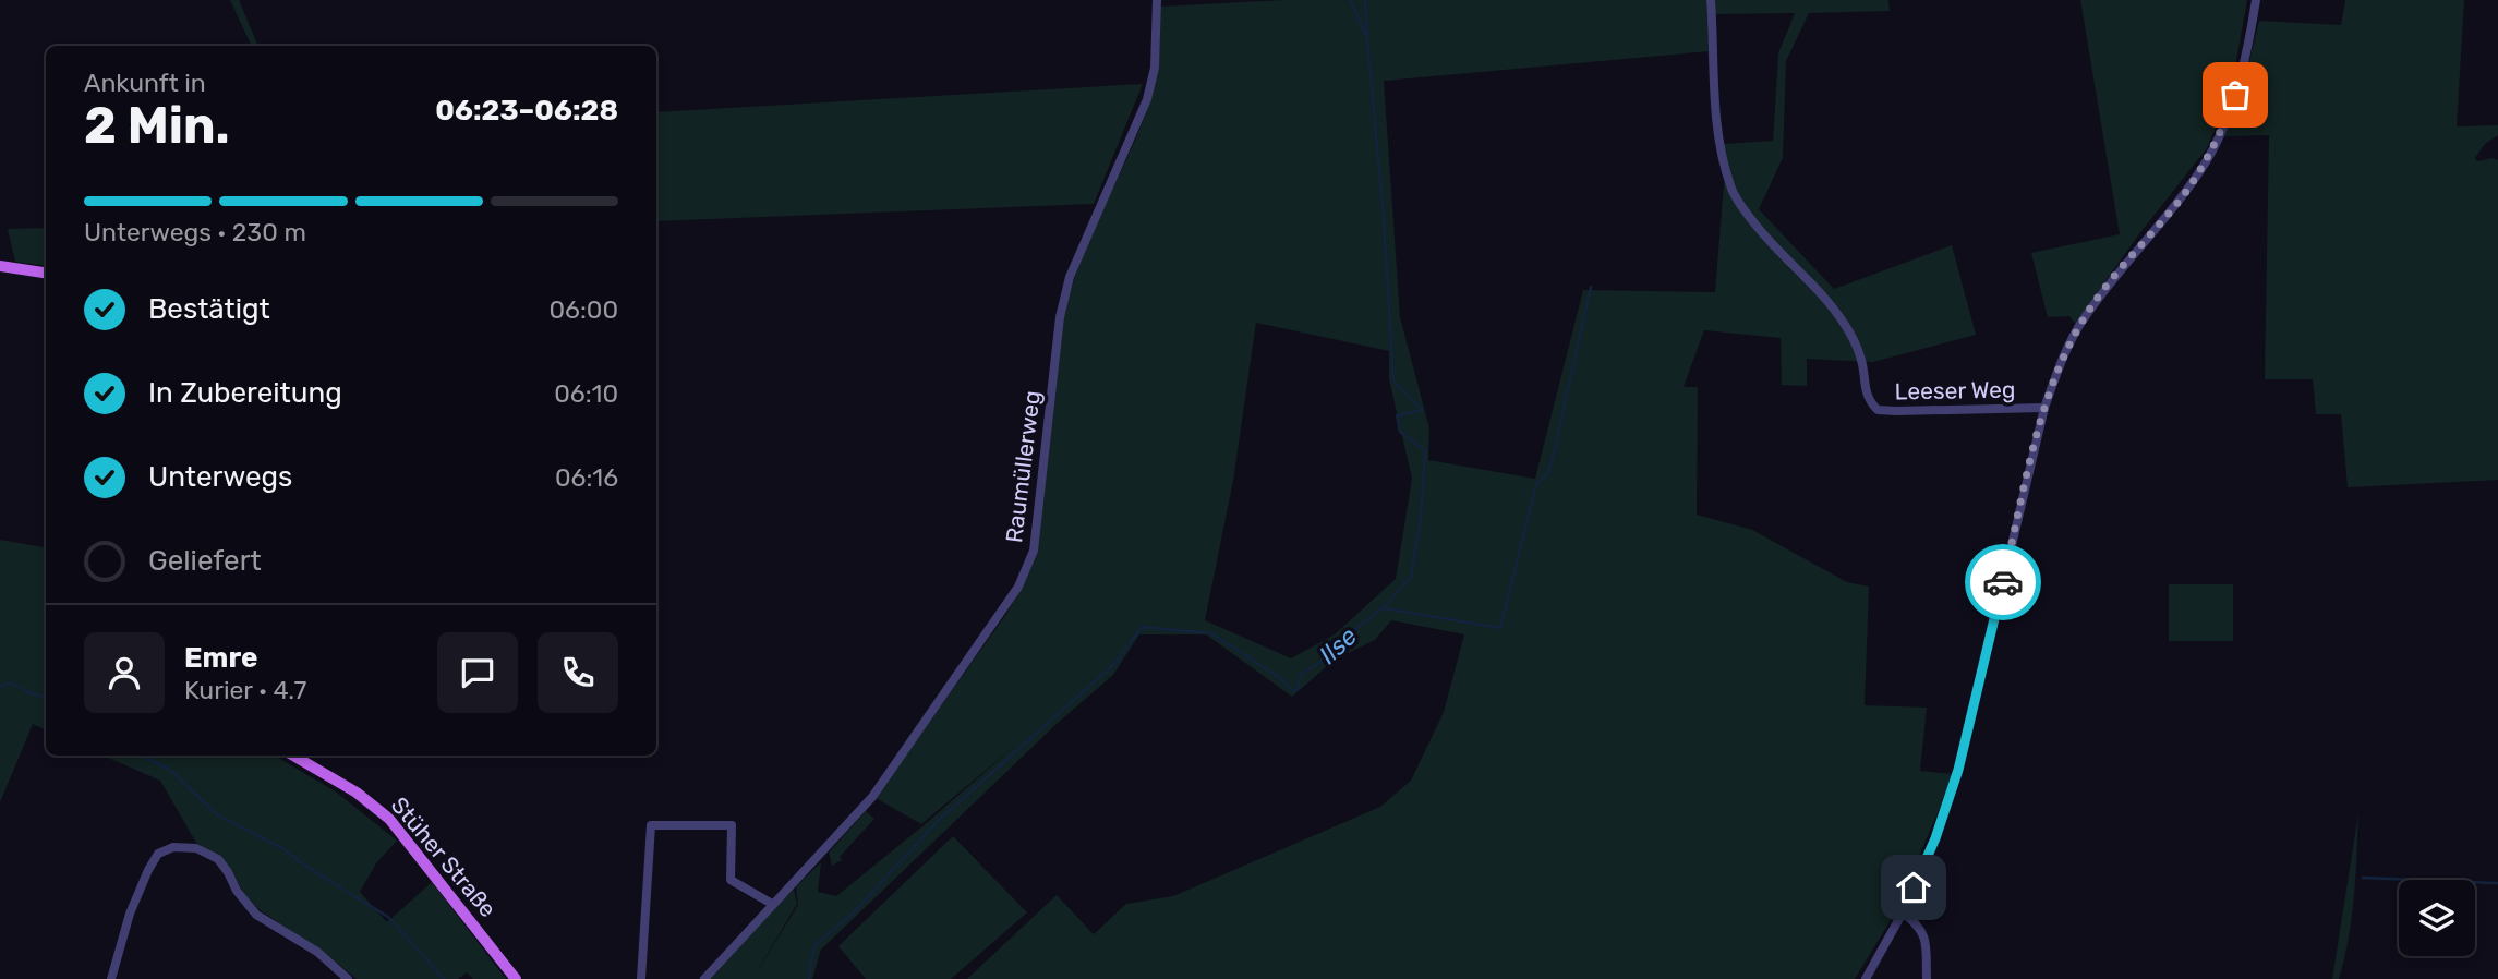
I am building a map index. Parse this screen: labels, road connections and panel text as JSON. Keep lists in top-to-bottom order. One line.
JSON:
{"streets":{"main road":["Stüher Straße"],"street":["Leeser Weg","Raumüllerweg"]},"water":["Ilse"],"page":{"heading":["2 Min.","Ankunft in","06:23–06:28"],"panel":["Emre","Kurier · 4.7"],"bar":"Unterwegs · 230 m","list":[["Bestätigt","06:00"],["In Zubereitung","06:10"],["Unterwegs","06:16"],"Geliefert"]}}
